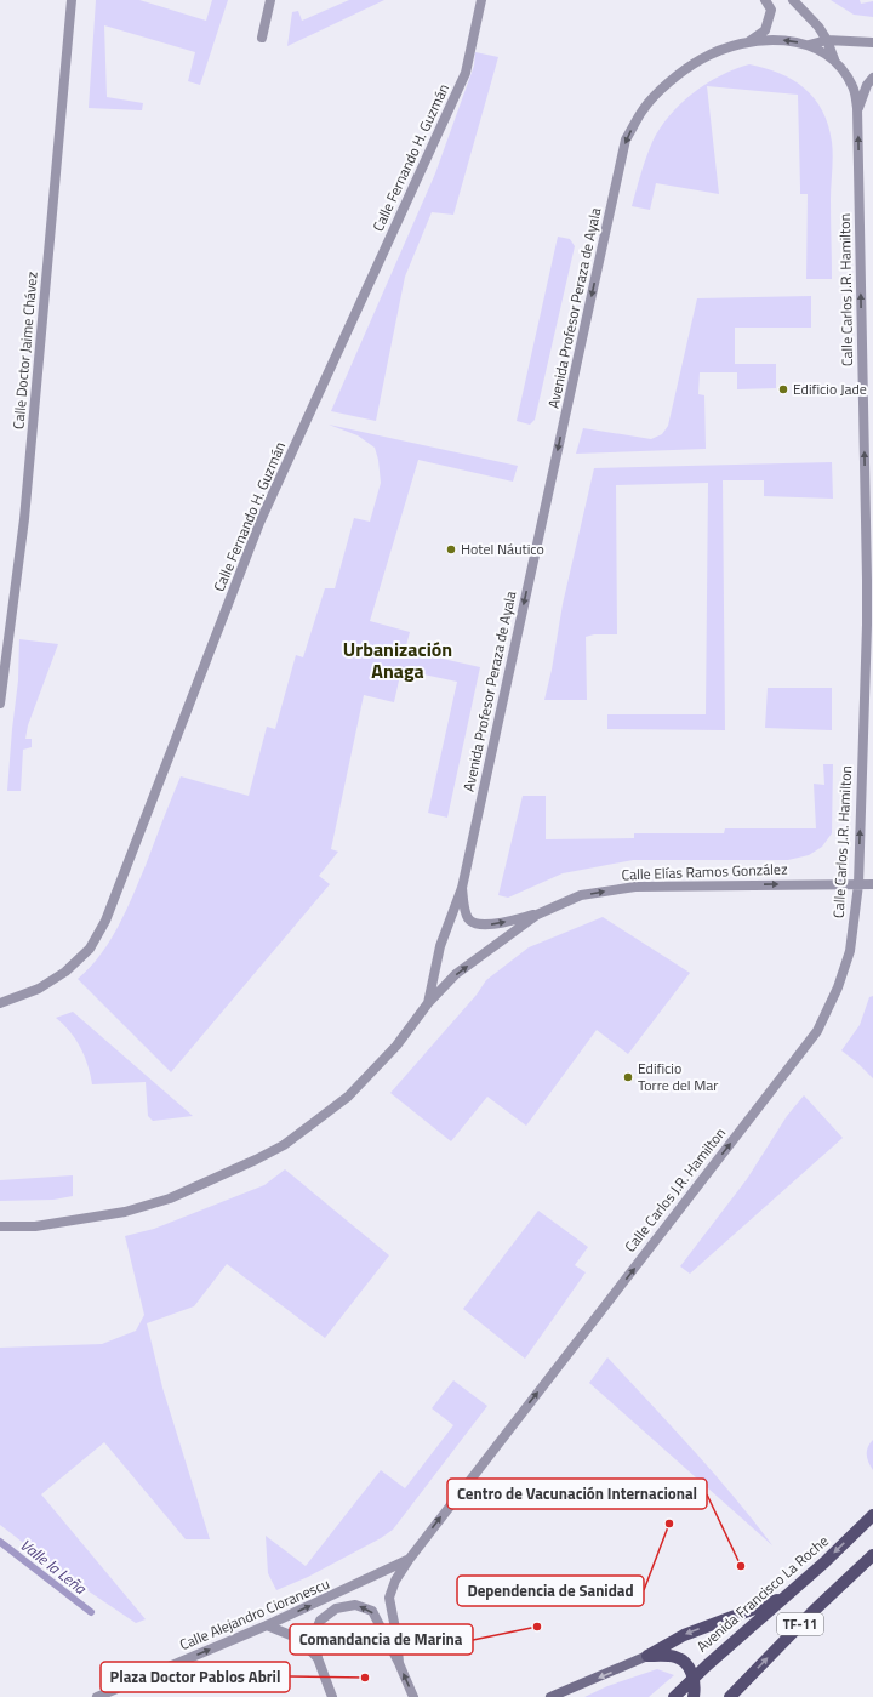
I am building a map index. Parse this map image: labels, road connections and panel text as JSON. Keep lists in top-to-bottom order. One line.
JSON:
{"streets":{"main road":["Avenida Francisco La Roche","TF-11"],"street":["Calle Fernando H. Guzmán","Calle Carlos J.R. Hamilton","Avenida Profesor Peraza de Ayala","Calle Doctor Jaime Chávez","Calle Elías Ramos González","Calle Alejandro Cioranescu"]},"crossings":[["Calle Carlos J.R. Hamilton","Avenida Profesor Peraza de Ayala"],["Calle Carlos J.R. Hamilton","Calle Elías Ramos González"],["Calle Carlos J.R. Hamilton","Calle Alejandro Cioranescu"],["Avenida Profesor Peraza de Ayala","Calle Elías Ramos González"]],"one_way":["Calle Carlos J.R. Hamilton","Avenida Profesor Peraza de Ayala","Calle Elías Ramos González","Calle Alejandro Cioranescu"],"districts":["Urbanización Anaga"],"water":["Valle la Leña"],"places":["Edificio Jade","Hotel Náutico","Edificio Torre del Mar","Dependencia de Sanidad","Centro de Vacunación Internacional","Comandancia de Marina","Plaza Doctor Pablos Abril"]}
